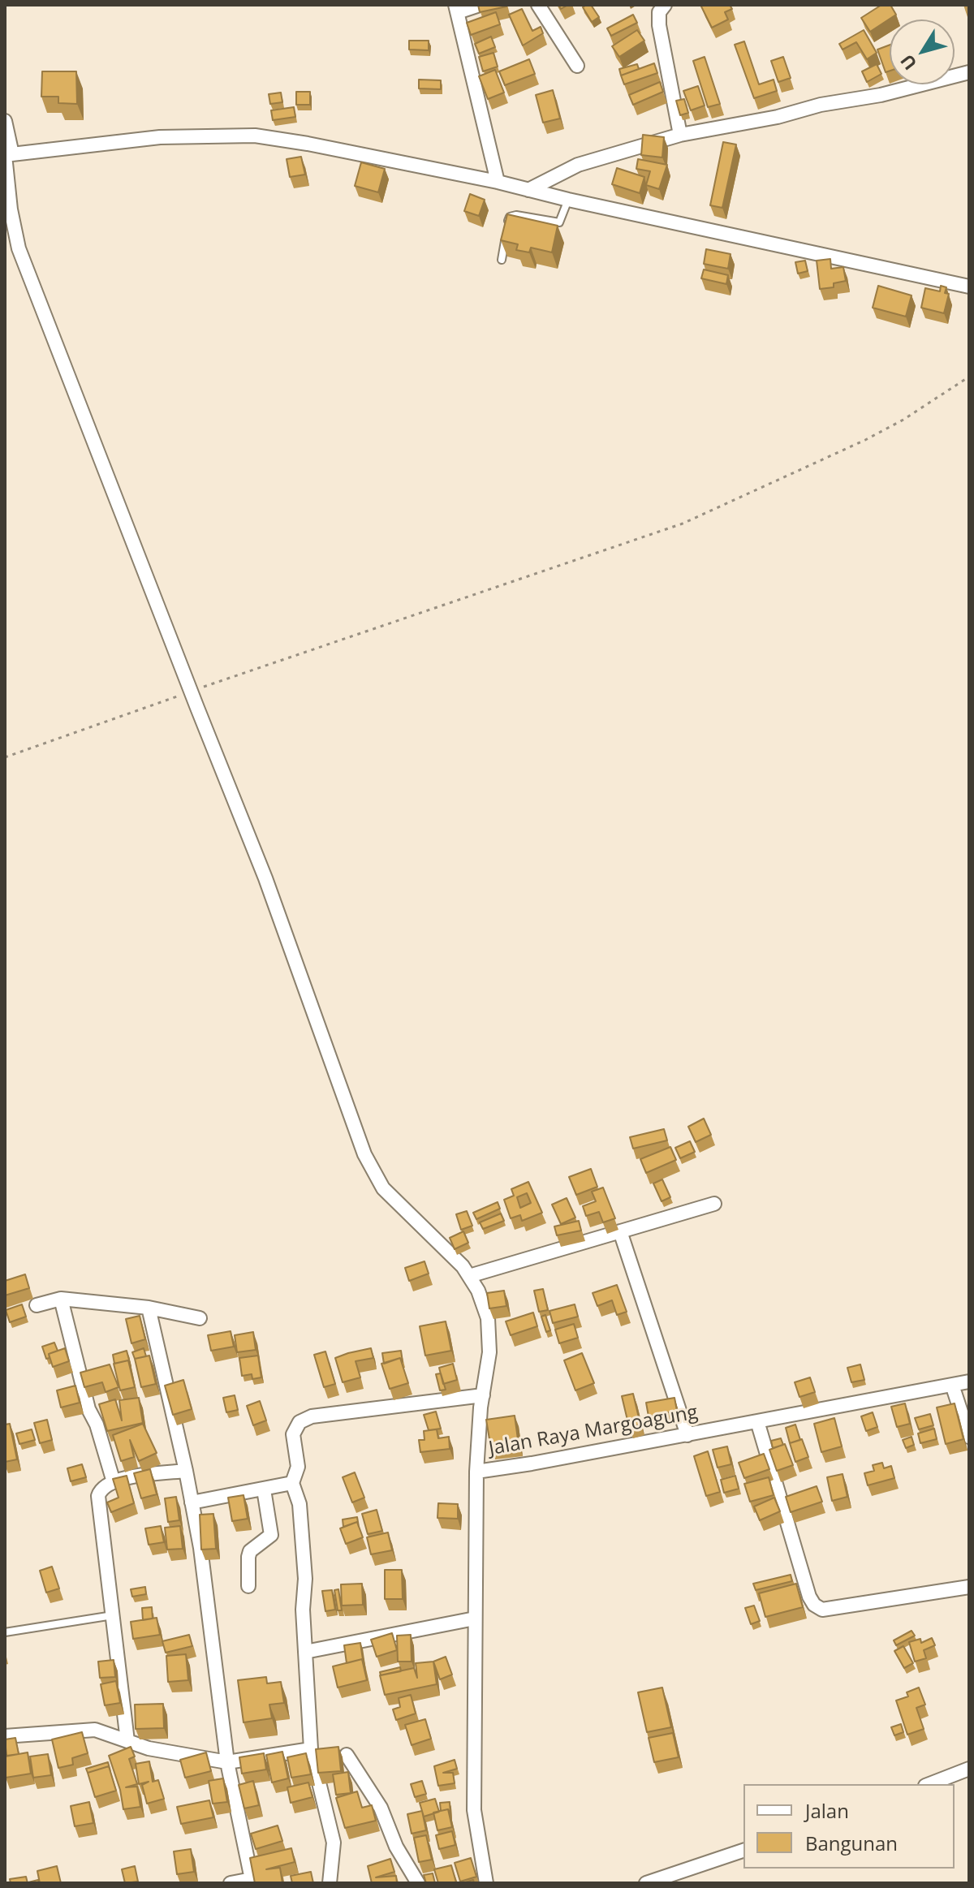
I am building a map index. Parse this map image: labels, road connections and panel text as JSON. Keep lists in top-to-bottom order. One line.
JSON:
{"streets":{"street":["Jalan Raya Margoagung"]},"legend":["Jalan","Bangunan"],"north":"bottom left"}
